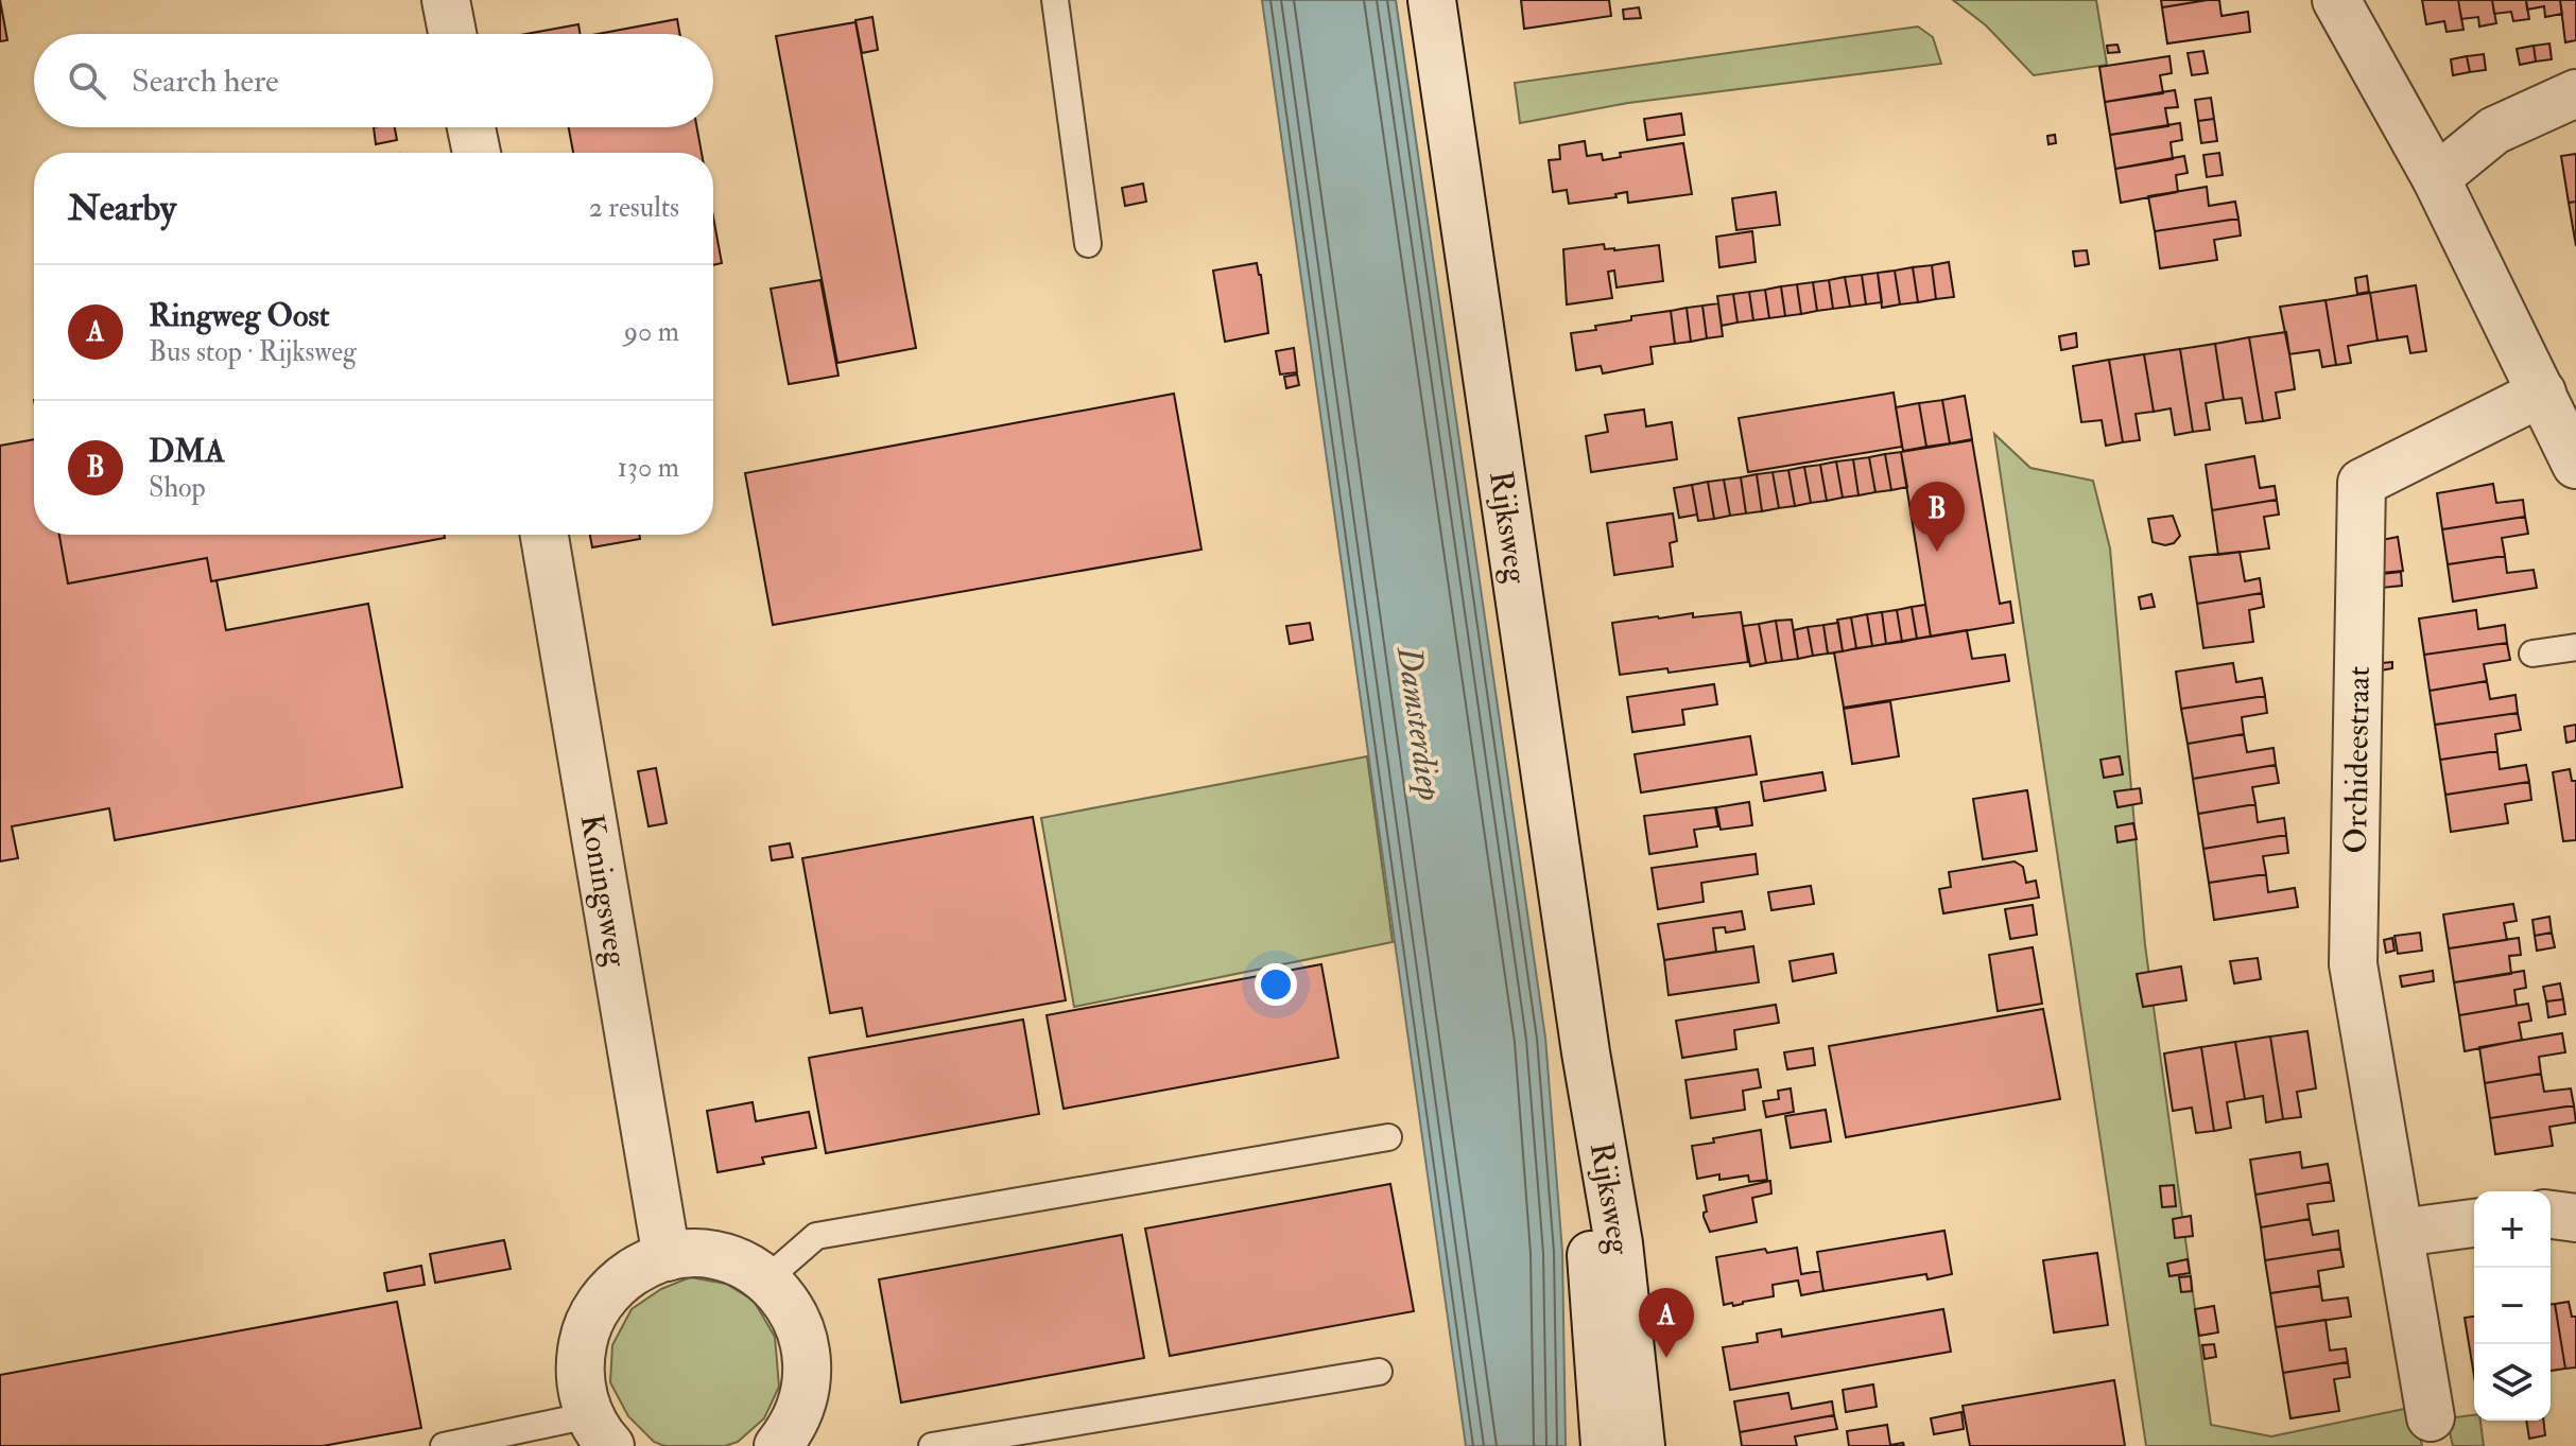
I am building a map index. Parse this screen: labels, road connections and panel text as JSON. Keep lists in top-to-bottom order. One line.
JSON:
{"streets":{"street":["Rijksweg","Orchideestraat","Koningsweg"]},"water":["Damsterdiep"],"page":{"search":"Search here","heading":["Nearby","2 results"],"list":[{"mark":"A","name":"Ringweg Oost","note":"Bus stop · Rijksweg","value":"90 m"},{"mark":"B","name":"DMA","note":"Shop","value":"130 m"}],"pins":["B","A"],"map_buttons":["+","−"]}}
